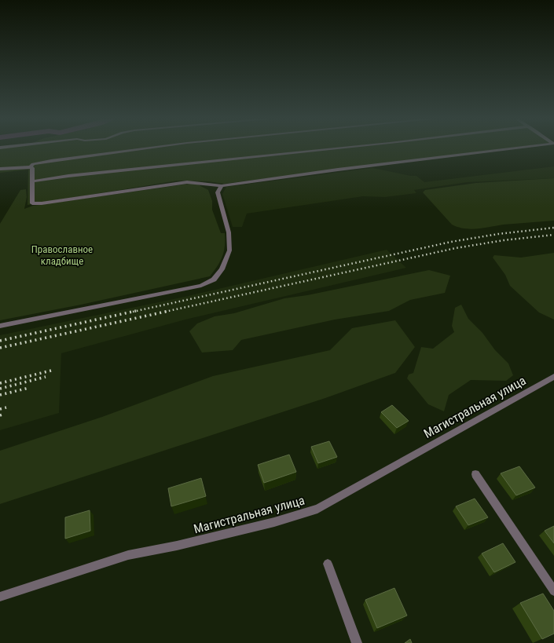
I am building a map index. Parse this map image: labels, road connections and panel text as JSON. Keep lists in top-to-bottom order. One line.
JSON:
{"streets":{"street":["Магистральная улица"]},"parks":["Православное кладбище"]}
